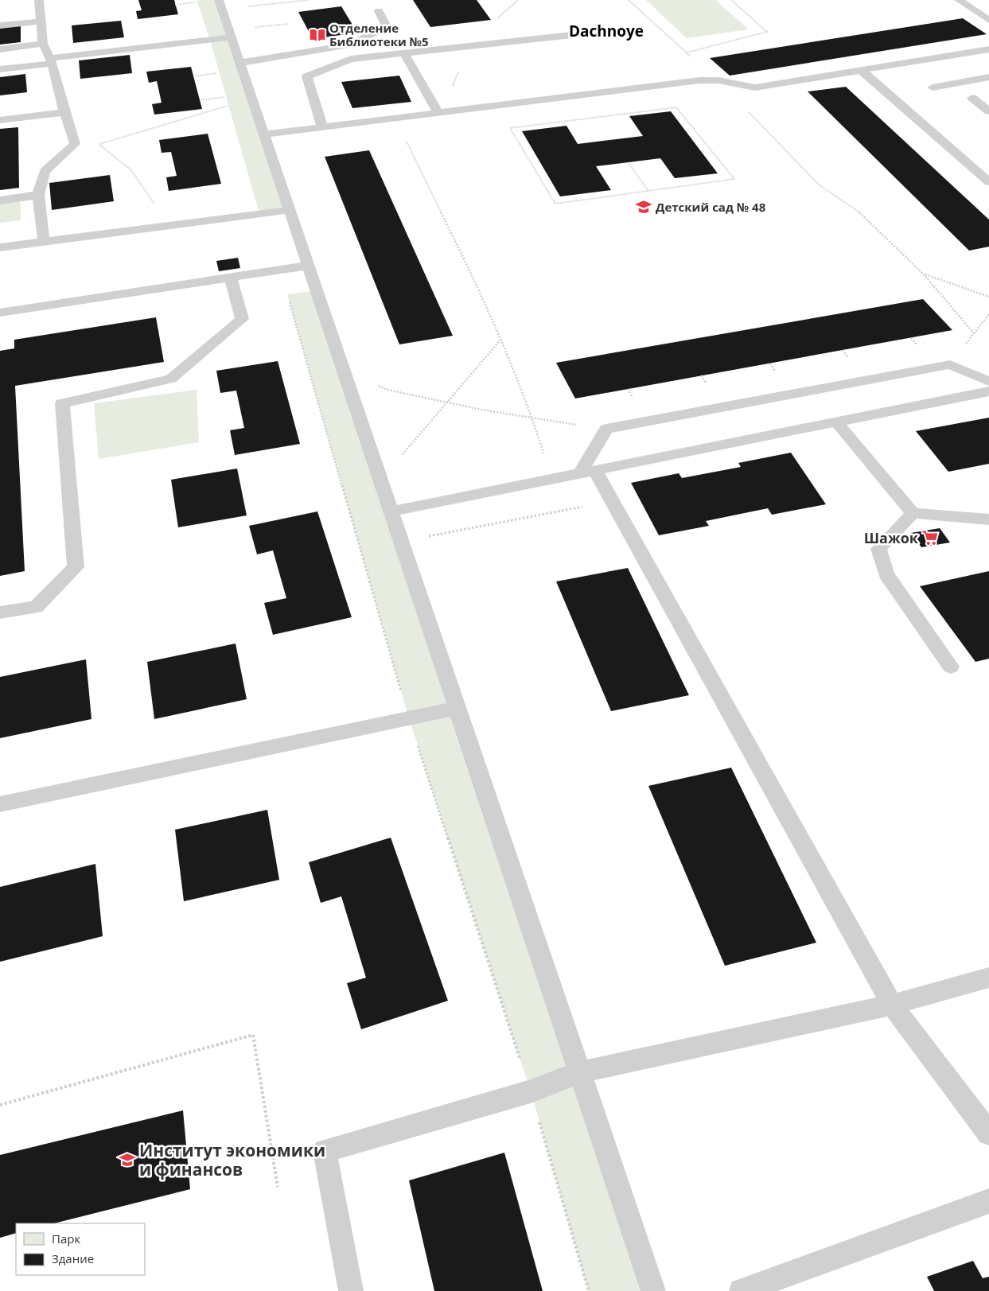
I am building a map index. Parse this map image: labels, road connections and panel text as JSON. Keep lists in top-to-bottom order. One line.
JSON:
{"districts":["Dachnoye"],"places":{"library":["Отделение Библиотеки №5"],"school or university":["Детский сад № 48","Институт экономики и финансов"],"supermarket":["Шажок"]},"legend":["Парк","Здание"]}
